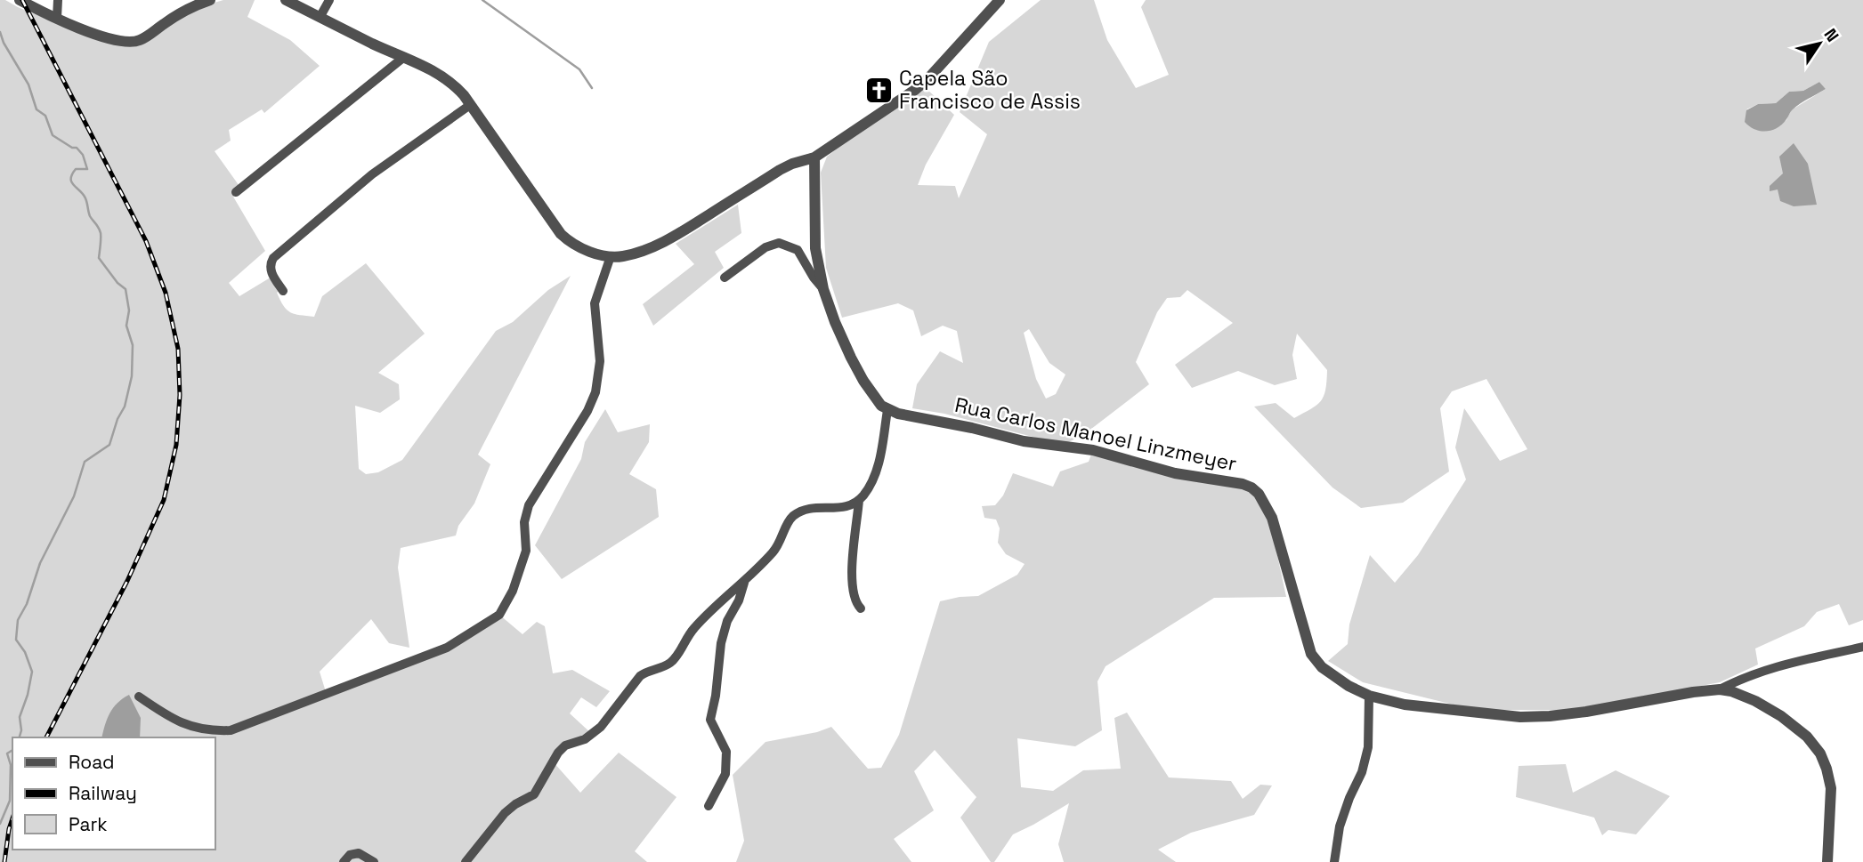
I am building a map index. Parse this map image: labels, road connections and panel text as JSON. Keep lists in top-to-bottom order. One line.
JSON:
{"streets":{"street":["Rua Carlos Manoel Linzmeyer"]},"places":{"church":["Capela São Francisco de Assis"]},"legend":["Road","Railway","Park"],"north":"top right"}
